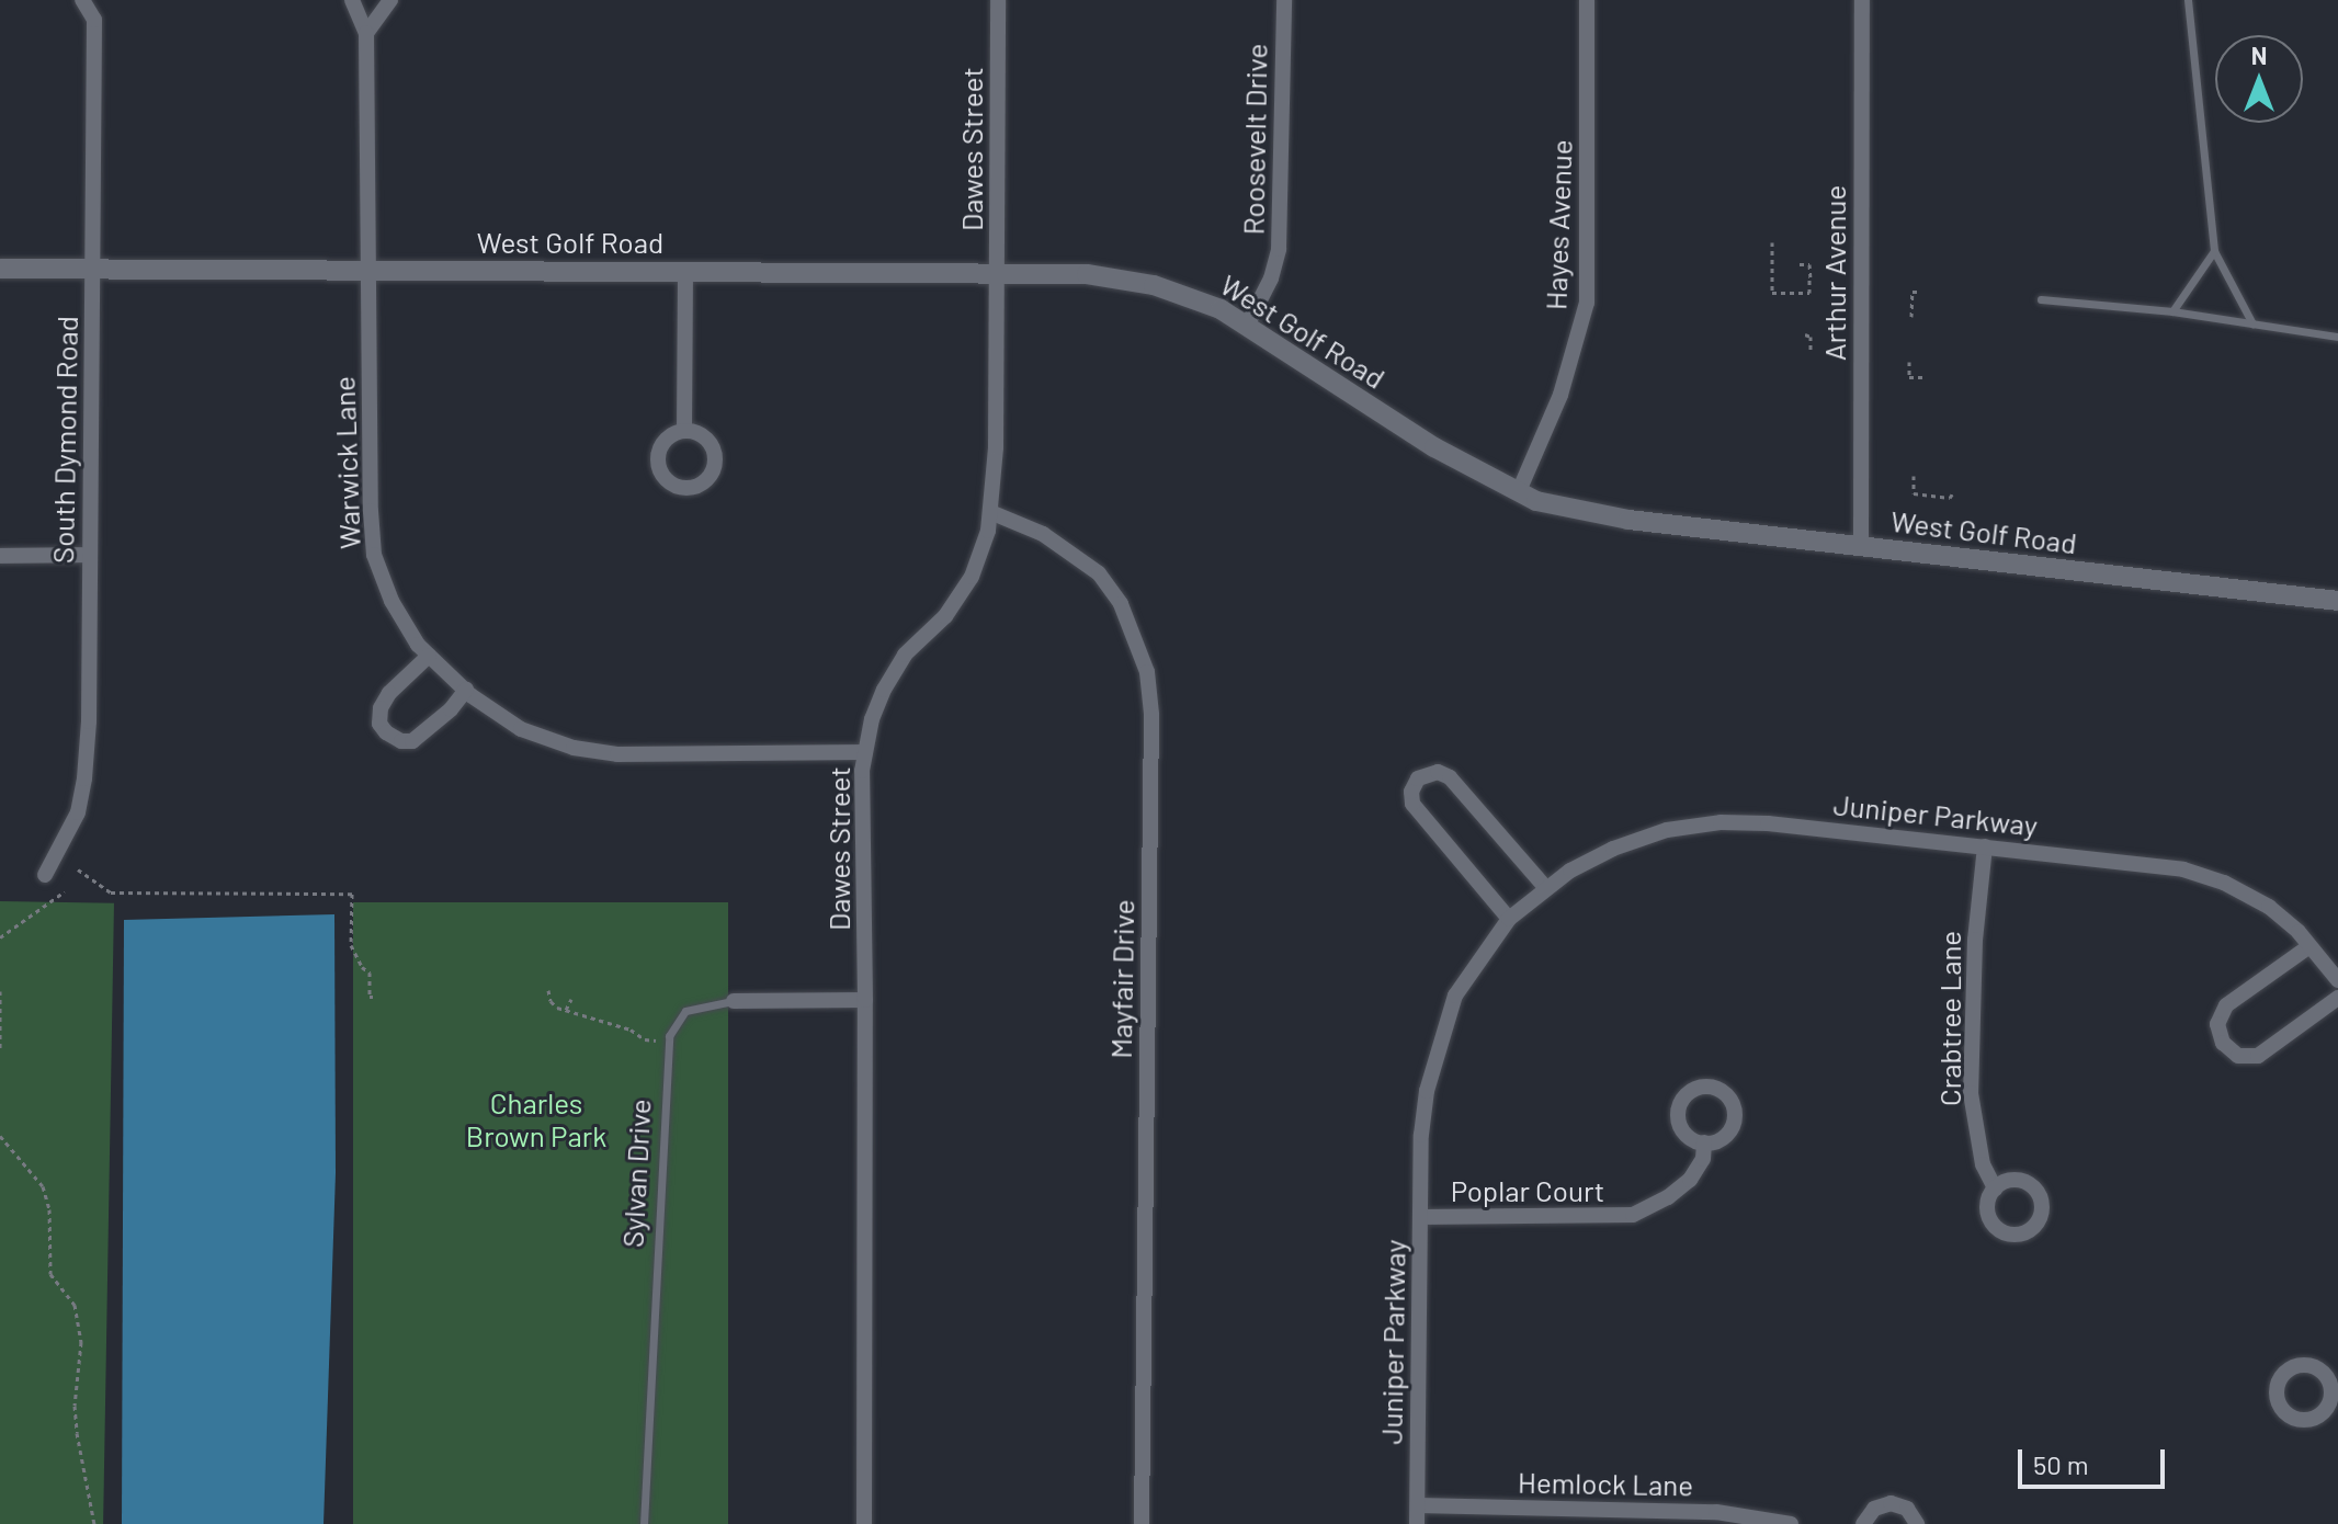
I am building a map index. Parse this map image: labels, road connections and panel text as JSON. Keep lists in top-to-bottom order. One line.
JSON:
{"streets":{"street":["Roosevelt Drive","Dawes Street","Hayes Avenue","West Golf Road","Arthur Avenue","South Dymond Road","Warwick Lane","Juniper Parkway","Mayfair Drive","Crabtree Lane","Poplar Court","Hemlock Lane"],"lane":["Sylvan Drive"]},"crossings":[["Roosevelt Drive","West Golf Road"],["Dawes Street","West Golf Road"],["Dawes Street","Warwick Lane"],["Dawes Street","Mayfair Drive"],["Hayes Avenue","West Golf Road"],["West Golf Road","Arthur Avenue"],["West Golf Road","South Dymond Road"],["West Golf Road","Warwick Lane"],["Juniper Parkway","Crabtree Lane"],["Juniper Parkway","Poplar Court"],["Juniper Parkway","Hemlock Lane"]],"parks":["Charles Brown Park"],"scale_bar":"50 m","north":"top"}
